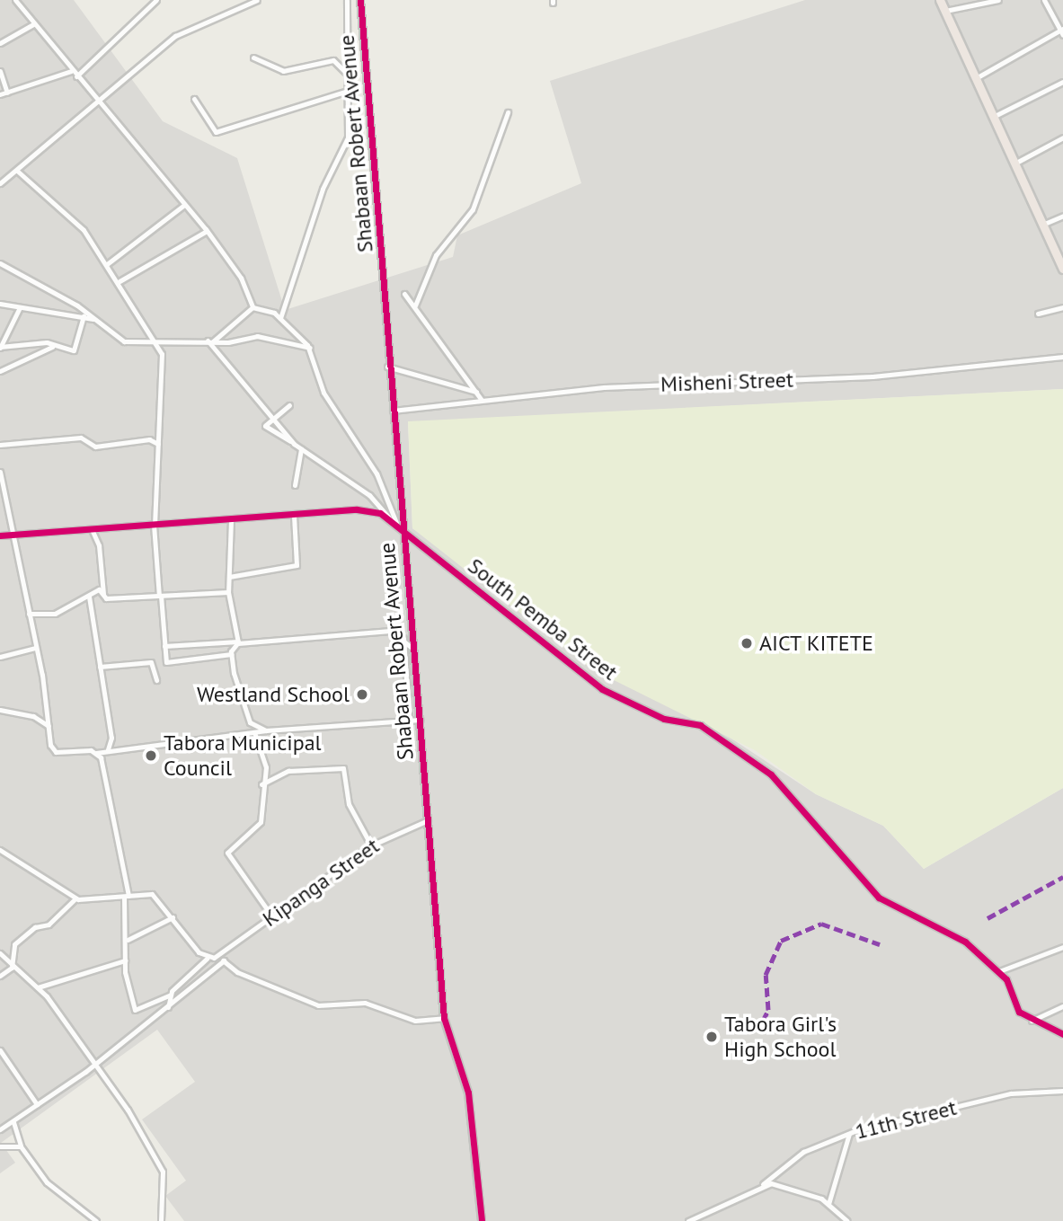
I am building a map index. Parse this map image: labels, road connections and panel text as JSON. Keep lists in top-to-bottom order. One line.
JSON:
{"streets":{"street":["Shabaan Robert Avenue","Misheni Street","South Pemba Street","Kipanga Street","11th Street"]},"crossings":[["Shabaan Robert Avenue","Misheni Street"],["Shabaan Robert Avenue","South Pemba Street"],["Shabaan Robert Avenue","Kipanga Street"]],"places":["AICT KITETE","Westland School","Tabora Municipal Council","Tabora Girl's High School"]}
